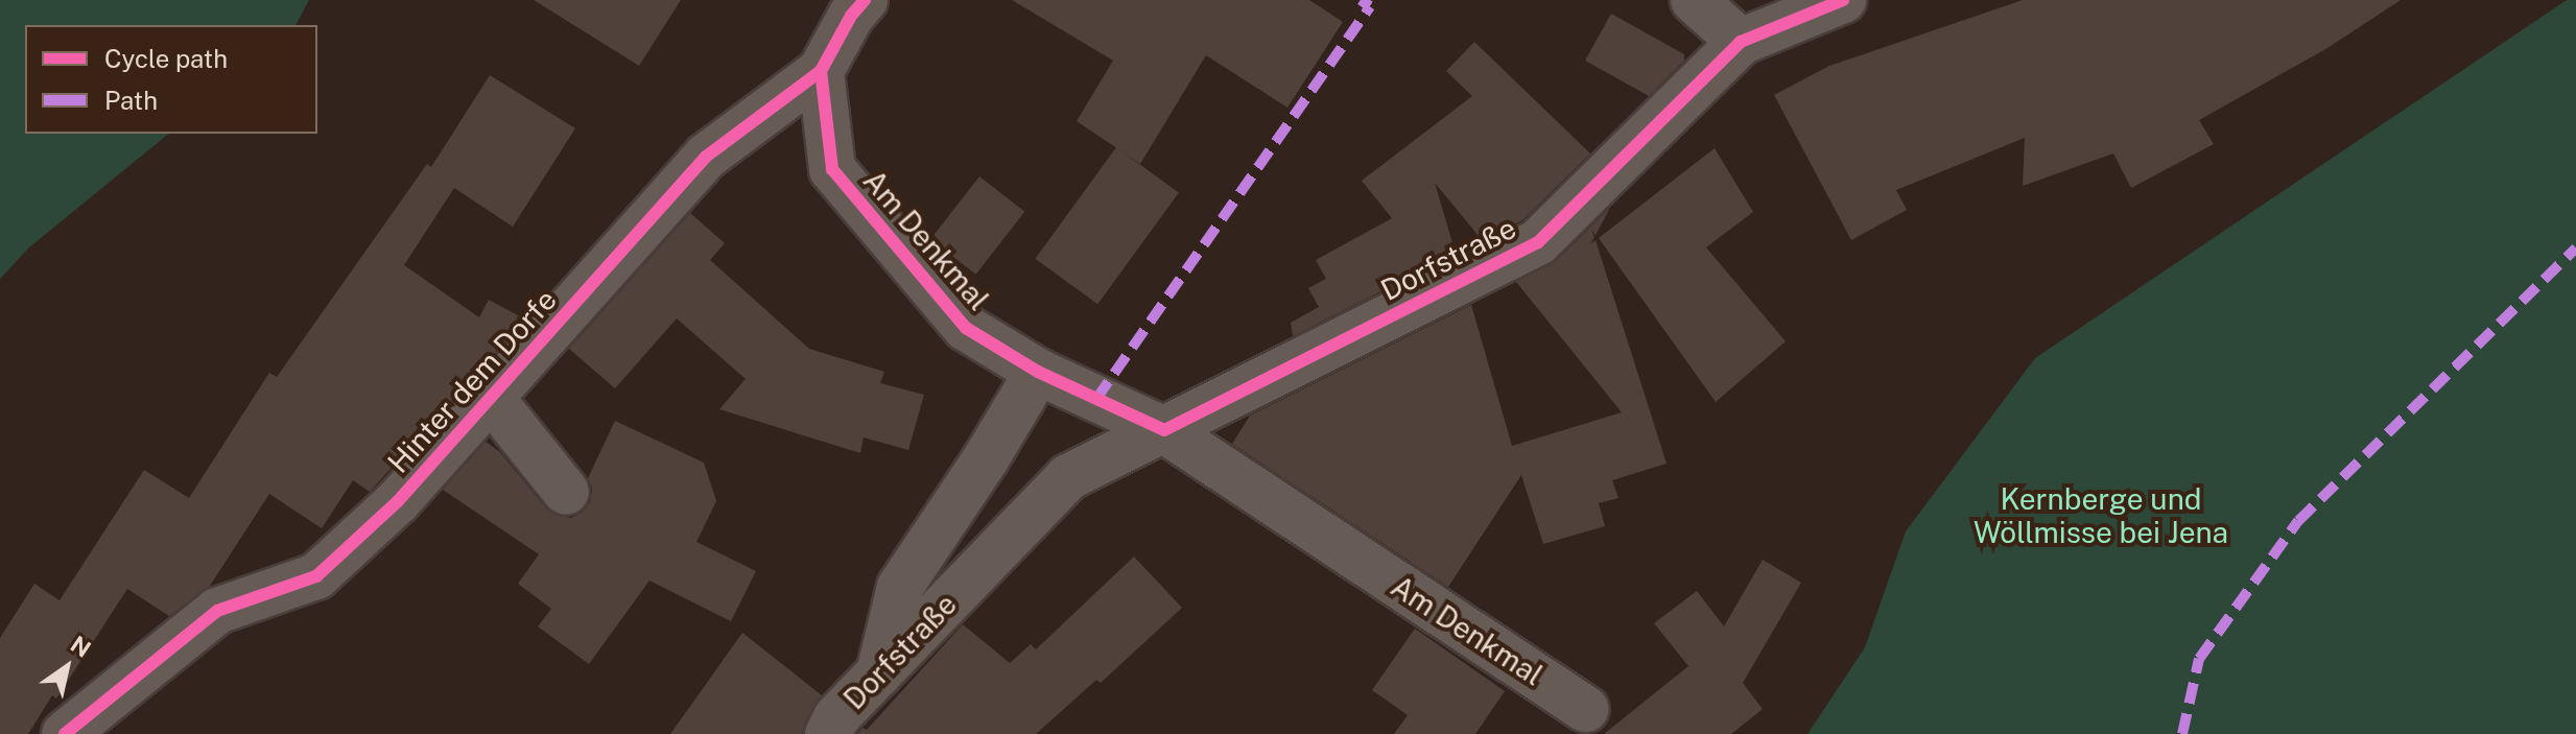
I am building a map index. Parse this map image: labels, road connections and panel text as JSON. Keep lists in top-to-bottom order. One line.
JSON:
{"streets":{"street":["Am Denkmal","Dorfstraße","Hinter dem Dorfe"]},"crossings":[["Am Denkmal","Dorfstraße"],["Am Denkmal","Hinter dem Dorfe"]],"parks":["Kernberge und Wöllmisse bei Jena"],"legend":["Cycle path","Path"],"north":"top right"}
